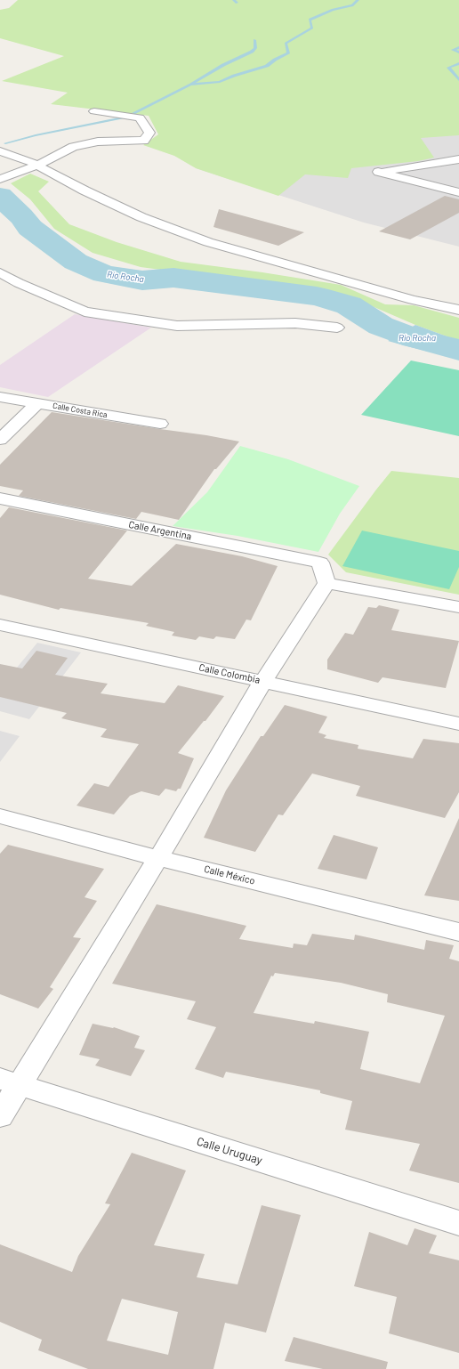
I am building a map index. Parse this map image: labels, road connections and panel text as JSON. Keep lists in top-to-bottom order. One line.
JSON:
{"streets":{"street":["Calle Costa Rica","Calle Argentina","Calle Colombia","Calle México","Calle Uruguay"]},"water":["Río Rocha"]}
